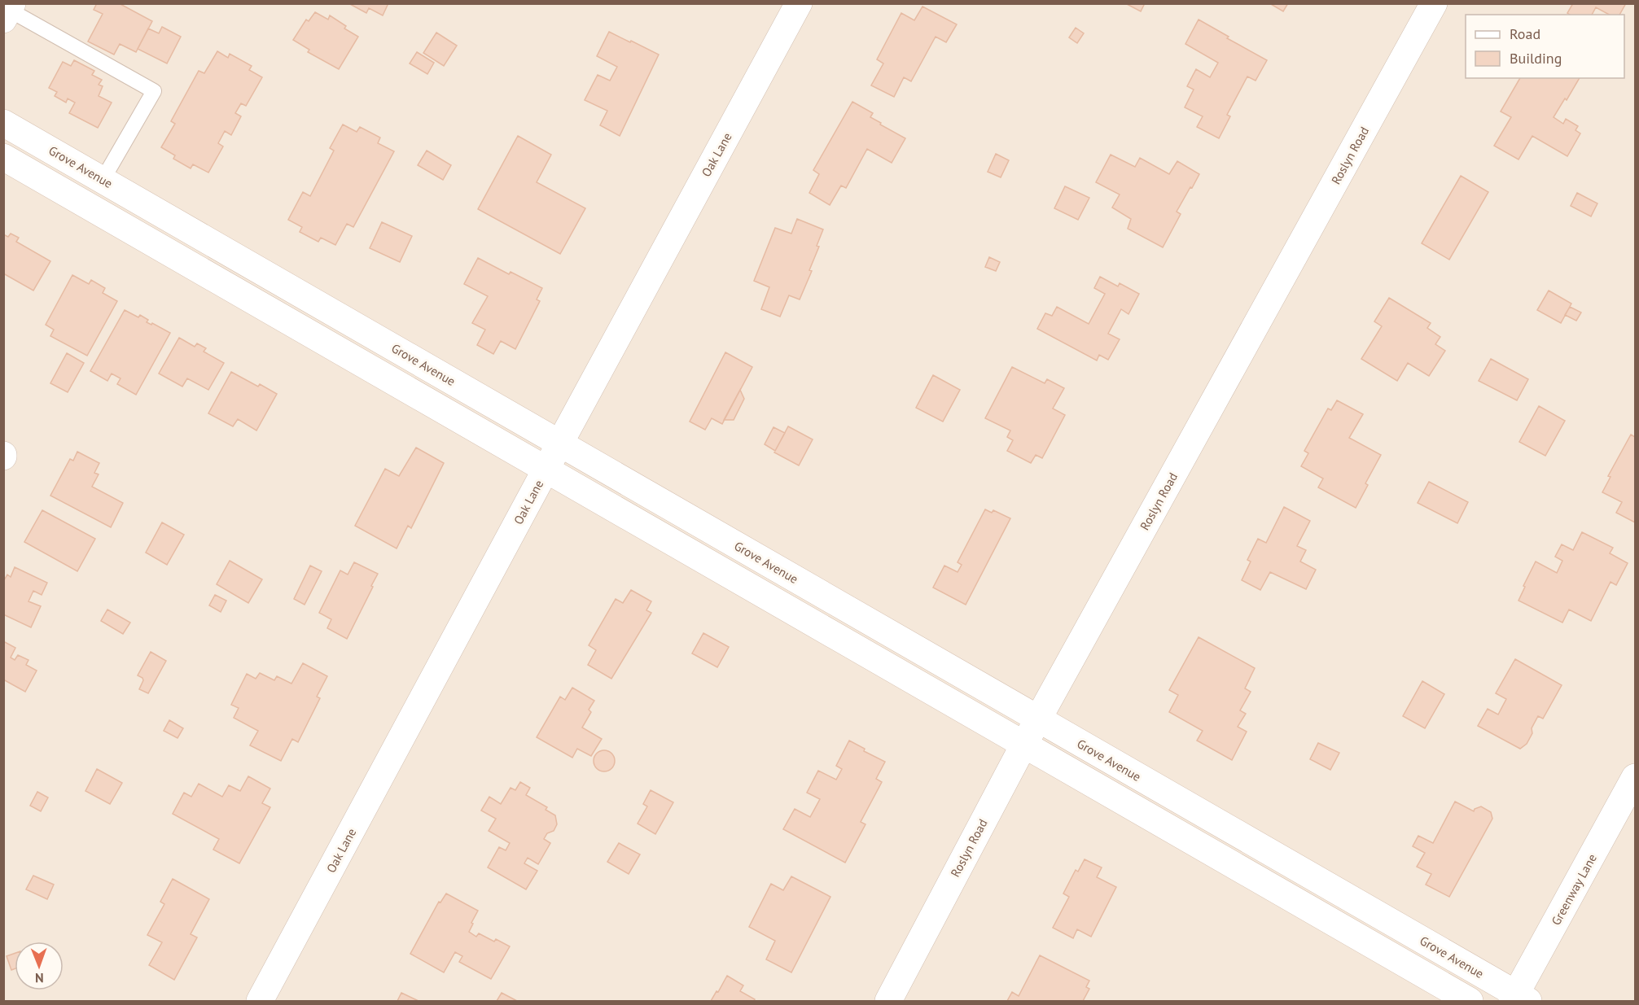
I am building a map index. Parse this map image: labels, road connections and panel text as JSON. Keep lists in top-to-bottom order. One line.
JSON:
{"streets":{"street":["Oak Lane","Roslyn Road","Grove Avenue","Greenway Lane"]},"crossings":[["Oak Lane","Grove Avenue"],["Roslyn Road","Grove Avenue"],["Grove Avenue","Greenway Lane"]],"legend":["Road","Building"],"north":"bottom"}
